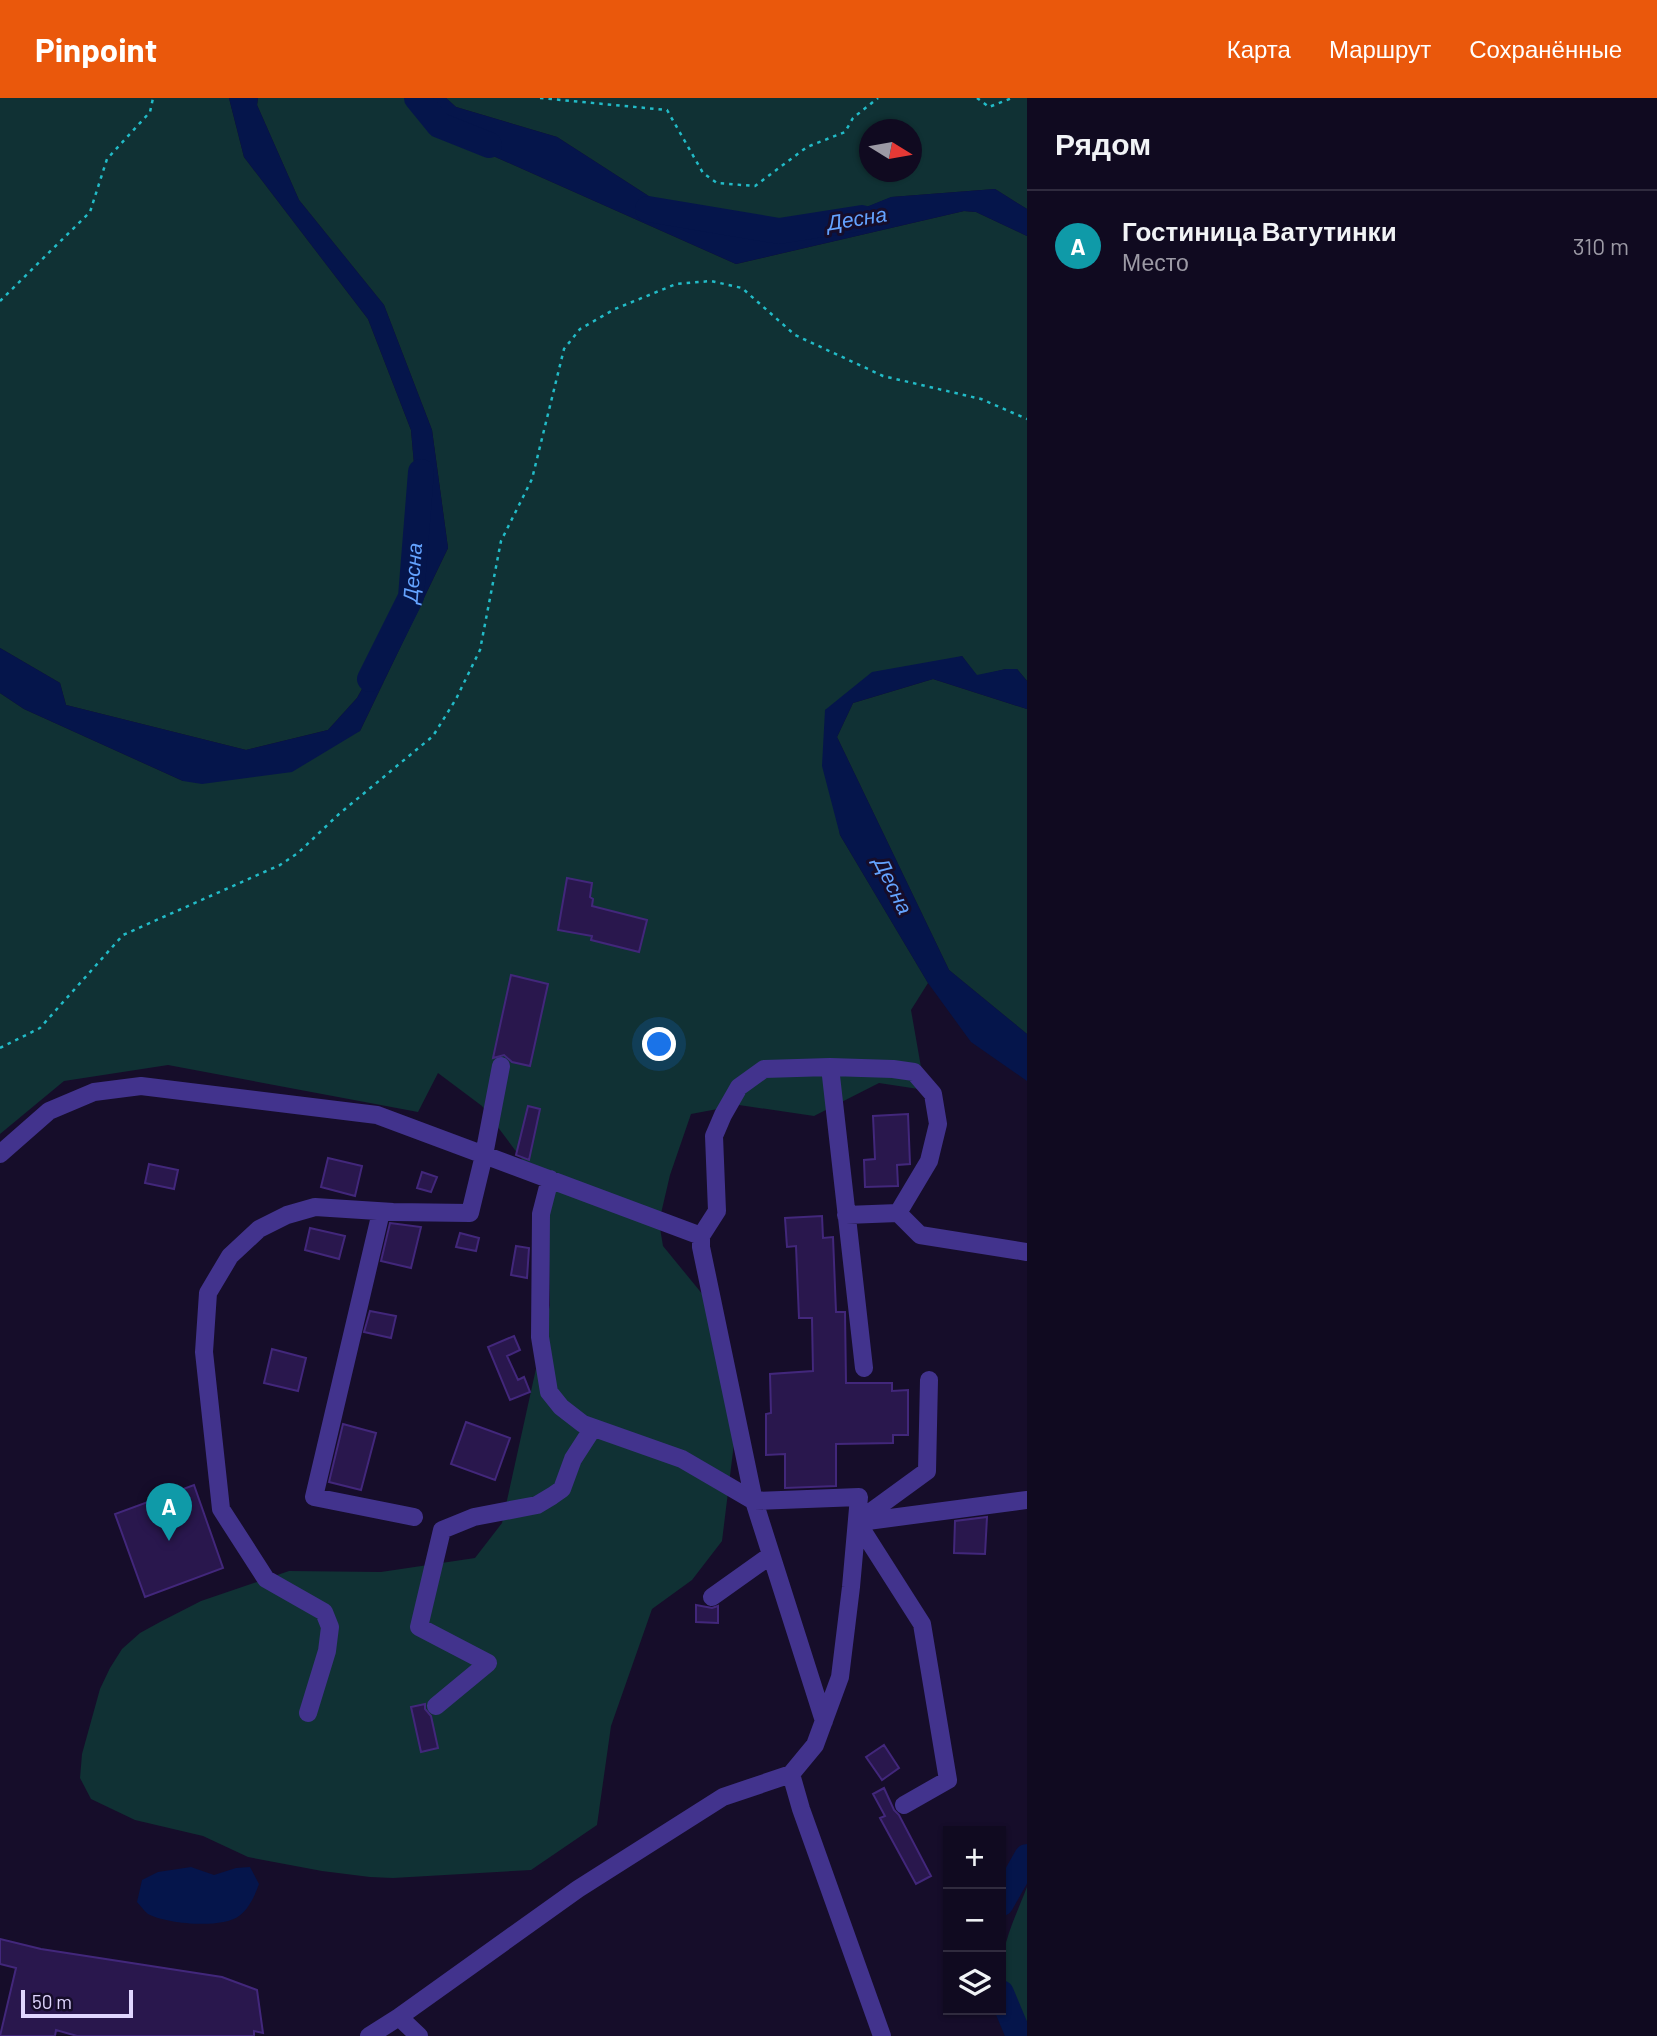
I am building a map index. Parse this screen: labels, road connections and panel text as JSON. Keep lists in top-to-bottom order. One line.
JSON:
{"water":["Десна"],"scale_bar":"50 m","north":"right","page":{"header":"Pinpoint","nav":["Карта","Маршрут","Сохранённые"],"heading":"Рядом","list":[{"mark":"A","name":"Гостиница Ватутинки","note":"Место","value":"310 m"}],"pins":"A","map_buttons":["+","−"],"scale":"50 m"}}
